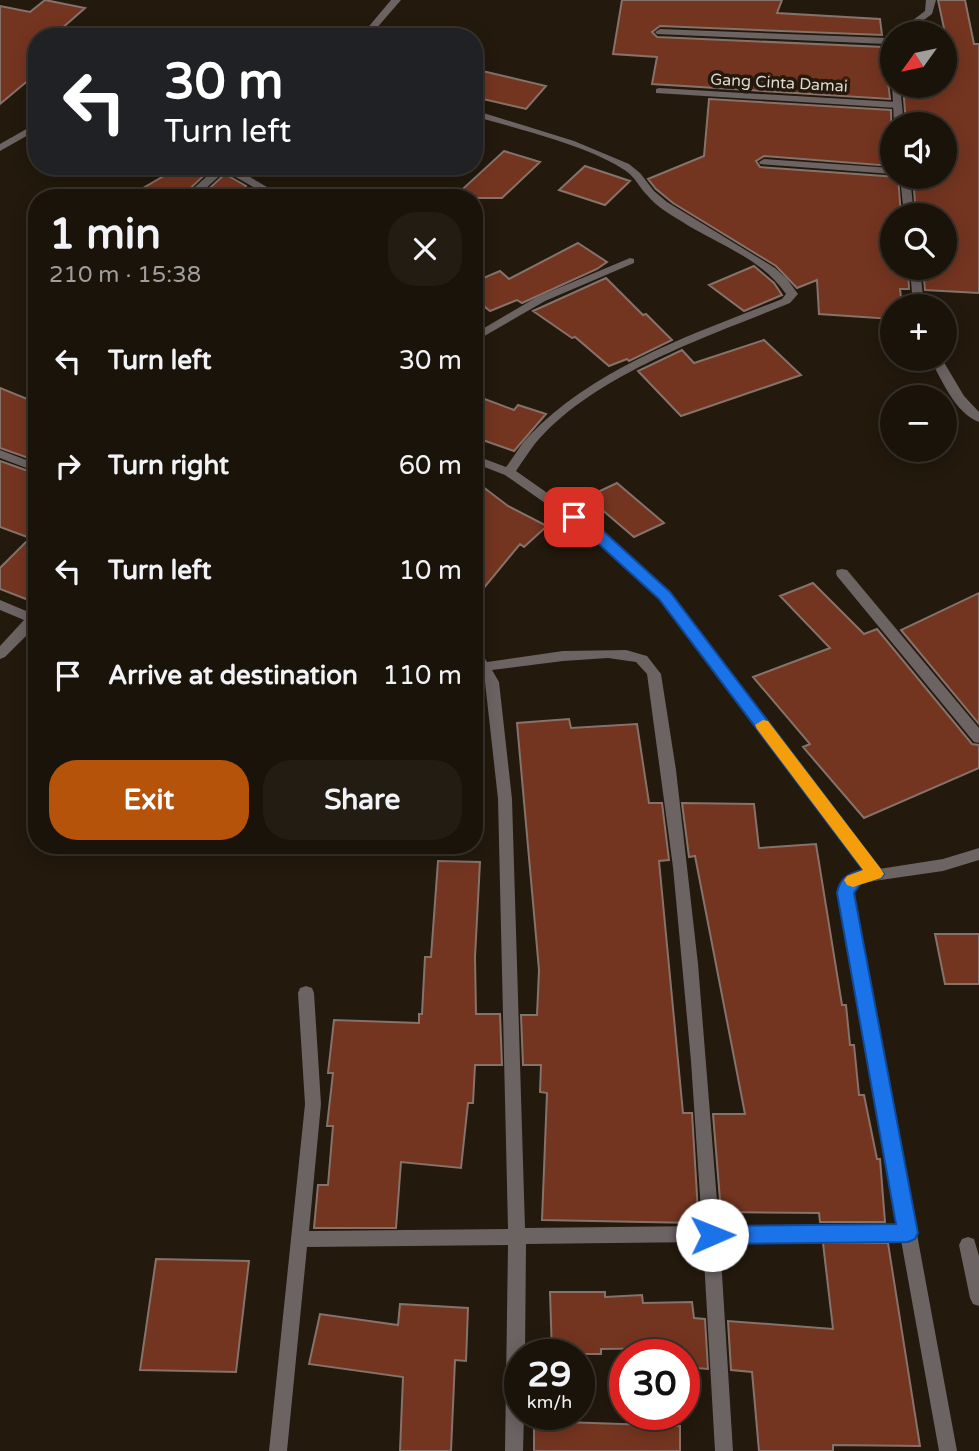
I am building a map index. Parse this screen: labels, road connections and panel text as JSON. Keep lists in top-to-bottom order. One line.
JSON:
{"streets":{"street":["Gang Cinta Damai"]},"north":"bottom left","page":{"map_buttons":["+","−"],"turn":["30 m","Turn left"],"heading":["1 min","210 m · 15:38"],"list":[{"name":"Turn left","value":"30 m"},{"name":"Turn right","value":"60 m"},{"name":"Turn left","value":"10 m"},{"name":"Arrive at destination","value":"110 m"}],"buttons":["Exit","Share"],"speed":"29 km/h","limit":"30"}}
